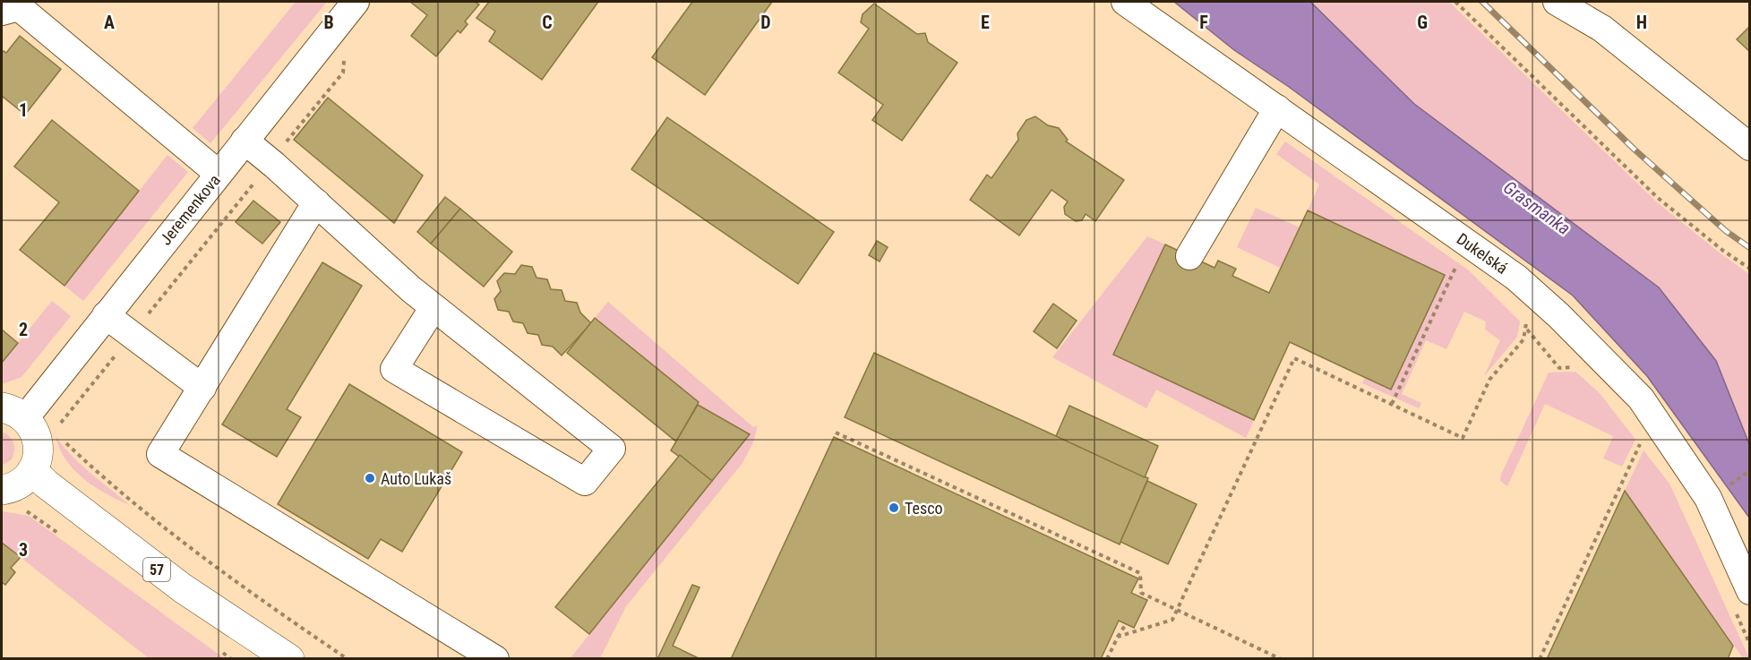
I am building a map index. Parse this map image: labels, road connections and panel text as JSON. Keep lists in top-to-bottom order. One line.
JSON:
{"streets":{"main road":["57"],"street":["Jeremenkova","Dukelská"]},"water":["Grasmanka"],"places":["Auto Lukaš","Tesco"],"grid":{"columns":["A","B","C","D","E","F","G","H"],"rows":["1","2","3"]}}
